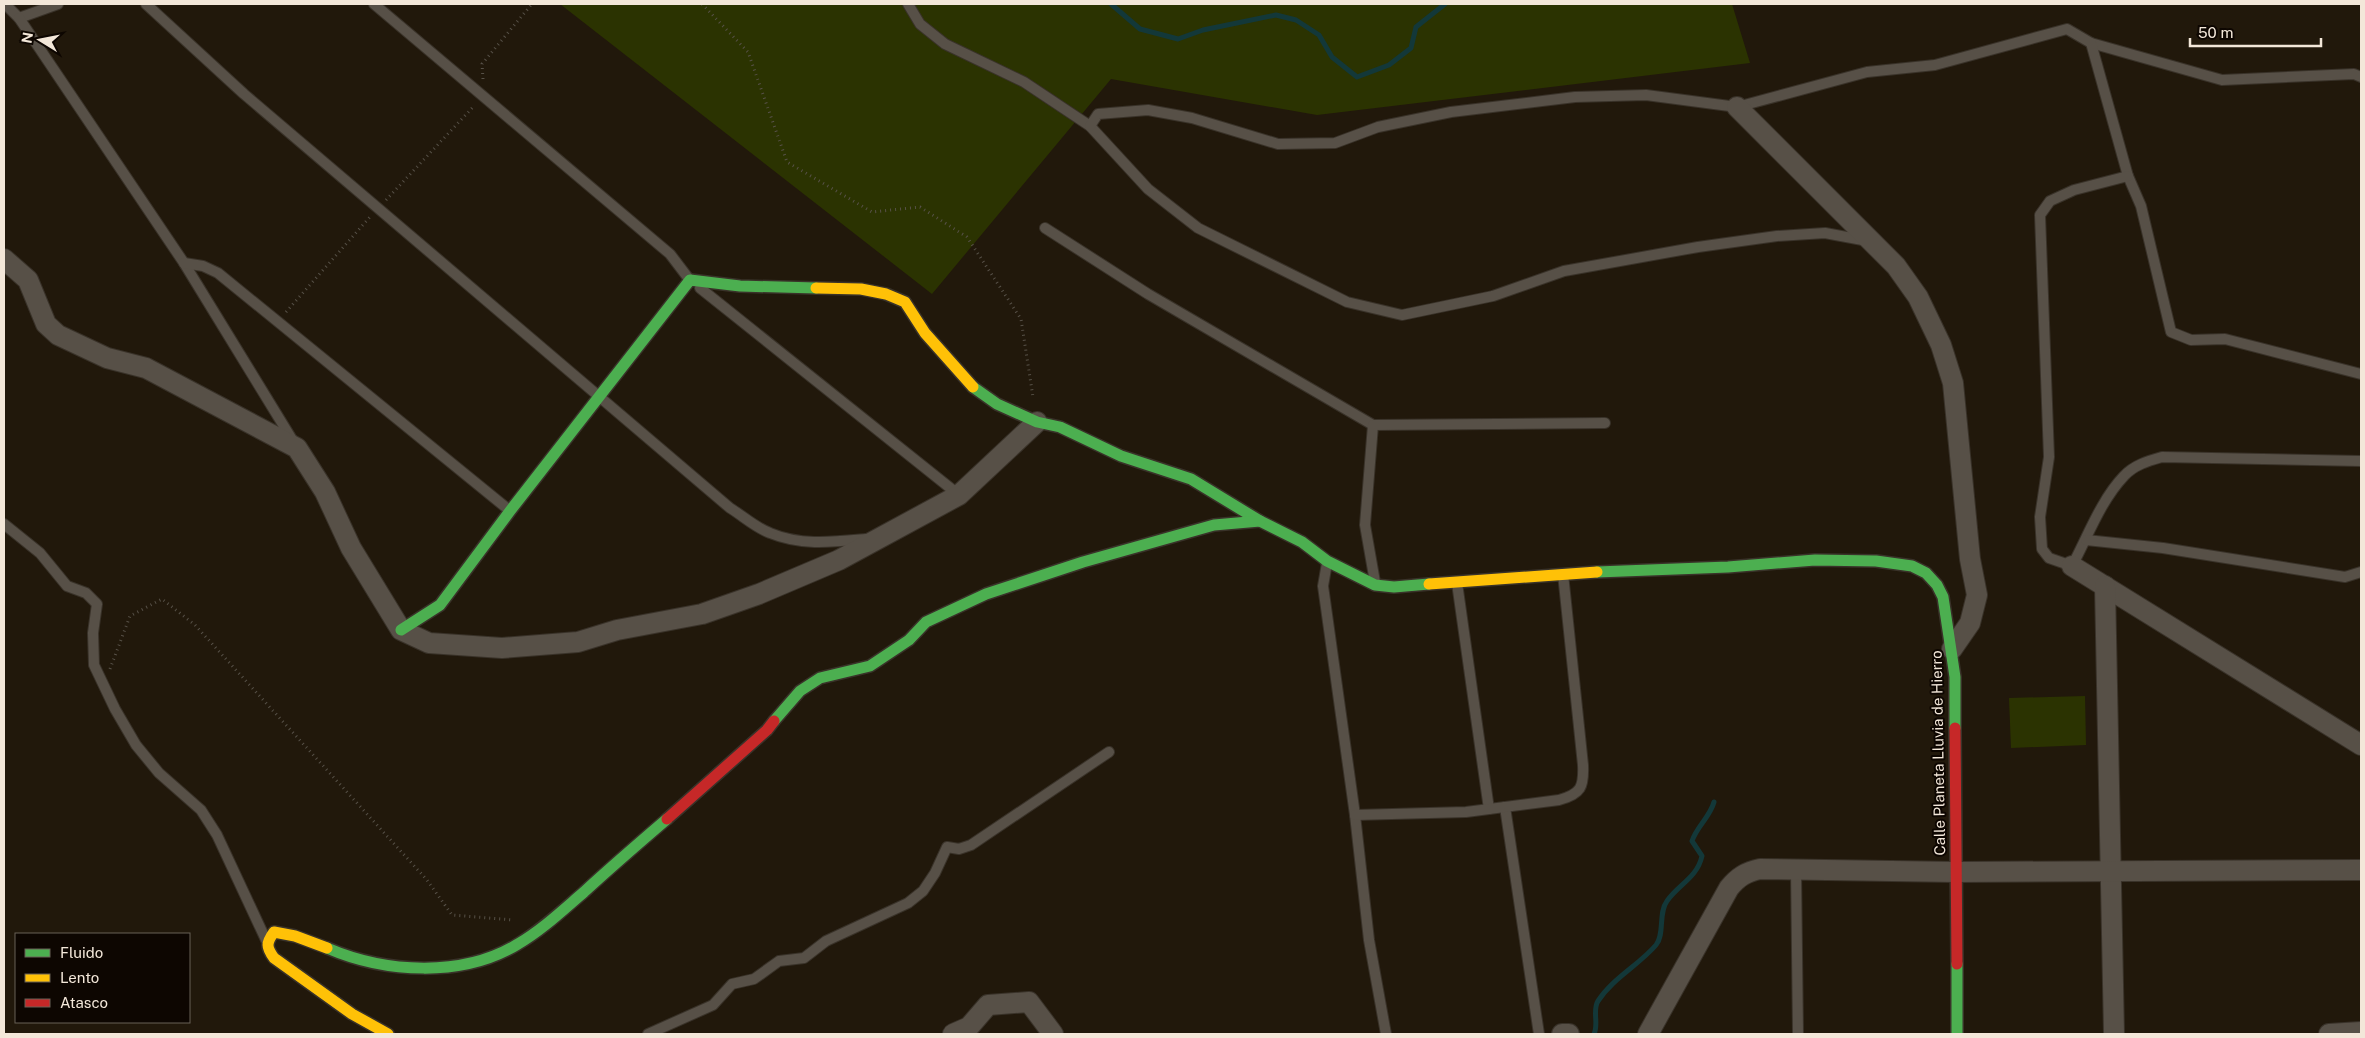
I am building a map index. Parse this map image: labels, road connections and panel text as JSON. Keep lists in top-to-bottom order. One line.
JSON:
{"streets":{"street":["Calle Planeta Lluvia de Hierro"]},"legend":["Fluido","Lento","Atasco"],"scale_bar":"50 m","north":"left"}
